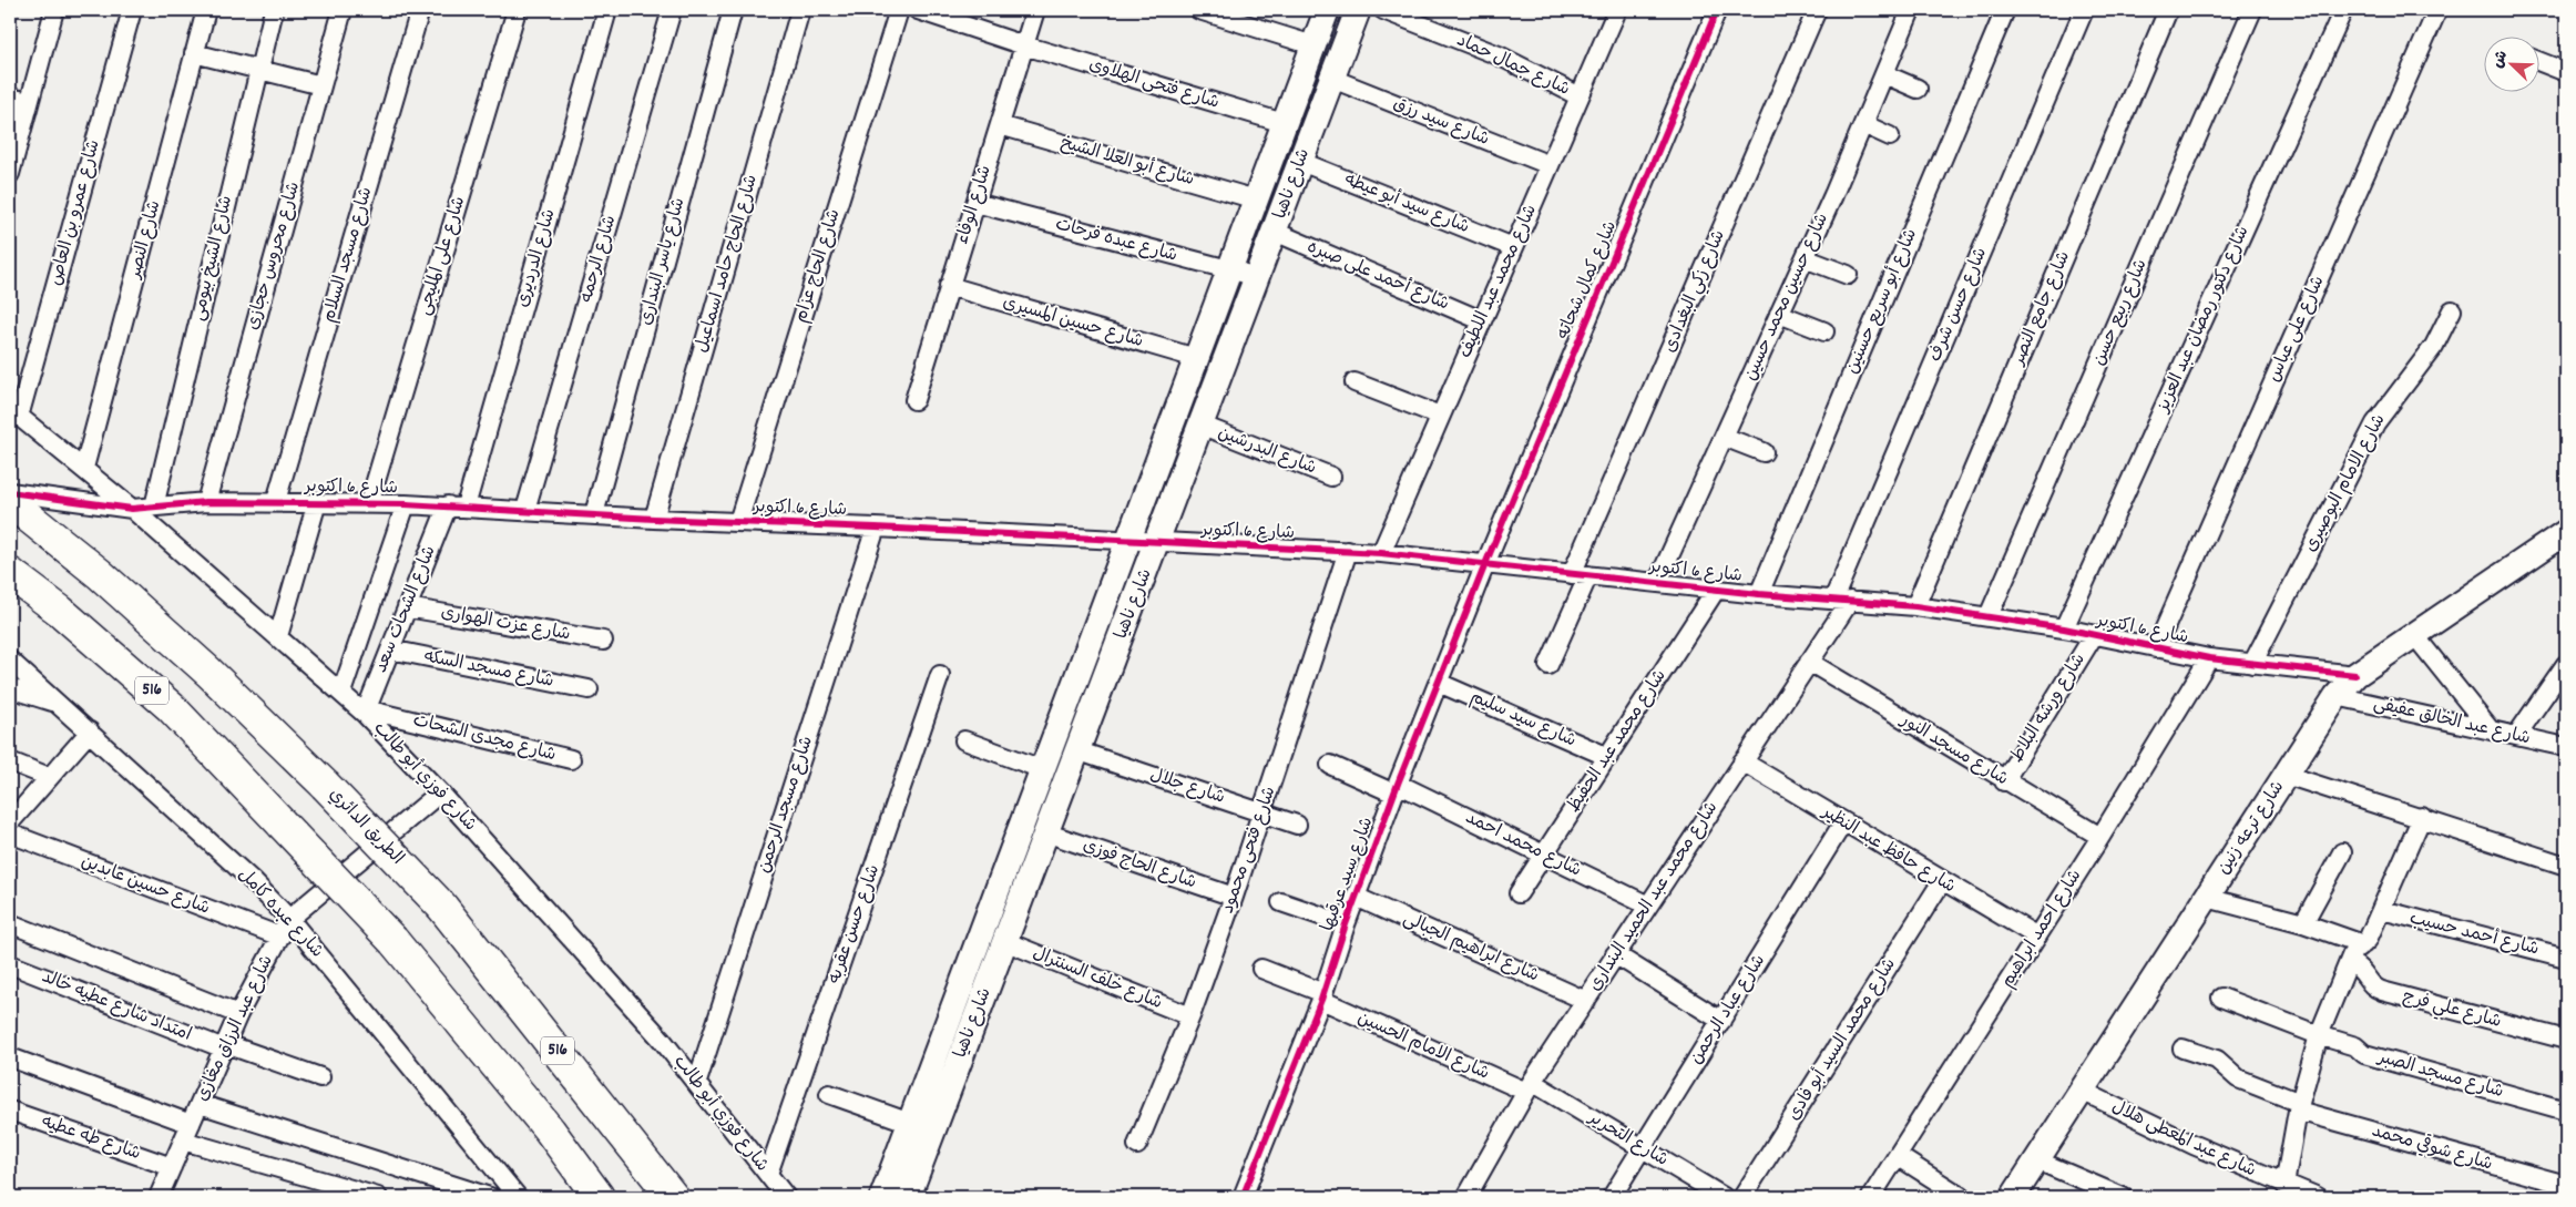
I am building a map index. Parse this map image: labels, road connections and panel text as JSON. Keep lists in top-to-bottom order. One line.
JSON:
{"streets":{"highway":["516","الطريق الدائري"],"main road":["شارع ناهيا","شارع ترعه زنين"],"street":["شارع جمال حماد","شارع فتحى الهلاوى","شارع سيد رزق","شارع أبو العلا الشيخ","شارع سيد أبو عيطه","شارع الوفاء","شارع عمرو بن العاص","شارع النصر","شارع عبده فرحات","شارع مسجد السلام","شارع محروس حجازى","شارع على المليجى","شارع الشيخ بيومى","شارع الدرديرى","شارع الرحمه","شارع ياسر البندارى","شارع الحاج حامد اسماعيل","شارع الحاج عزام","شارع أحمد على صبره","شارع كمال شحاته","شارع محمد عبد اللطيف","شارع زكي البغدادى","شارع حسين محمد حسين","شارع أبو سريع حسنين","شارع حسن شرف","شارع جامع النصر","شارع ربيع حسن","شارع دكتور رمضان عبد العزيز","شارع حسين المسيرى","شارع على عباس","شارع البدرشين","شارع الامام البوصيرى","شارع 6 اكتوبر","شارع الشحات سعد","شارع عزت الهوارى","شارع مسجد السكه","شارع ورشه البلاط","شارع سيد سليم","شارع عبد الخالق عفيفى","شارع مجدى الشحات","شارع محمد عبد الحفيظ","شارع مسجد النور","شارع فوزي أبو طالب","شارع جلال","شارع مسجد الرحمن","شارع محمد احمد","شارع فتحى محمود","شارع حافظ عبد النظير","شارع الحاج فوزى","شارع سيد عرقبها","شارع حسين عابدين","شارع محمد عبد الحميد البندارى","شارع عبده كامل","شارع حسن عقربه","شارع احمد ابراهيم","شارع أحمد حسيب","شارع ابراهيم الجبالى","شارع خلف السنترال","امتداد شارع عطيه خالد","شارع عباد الرحمن","شارع علي فرج","شارع عبد الرزاق مغازى","شارع محمد السيد أبو فادى","شارع الامام الحسين","شارع مسجد الصبر","شارع طه عطيه","شارع التحرير","شارع عبد المعطى هلال","شارع شوقي محمد"]},"crossings":[["شارع جمال حماد","شارع محمد عبد اللطيف"],["شارع فتحى الهلاوى","شارع ناهيا"],["شارع فتحى الهلاوى","شارع الوفاء"],["شارع سيد رزق","شارع ناهيا"],["شارع سيد رزق","شارع محمد عبد اللطيف"],["شارع أبو العلا الشيخ","شارع ناهيا"],["شارع أبو العلا الشيخ","شارع الوفاء"],["شارع ناهيا","شارع سيد أبو عيطه"],["شارع ناهيا","شارع عبده فرحات"],["شارع ناهيا","شارع أحمد على صبره"],["شارع ناهيا","شارع حسين المسيرى"],["شارع ناهيا","شارع البدرشين"],["شارع ناهيا","شارع 6 اكتوبر"],["شارع ناهيا","شارع جلال"],["شارع ناهيا","شارع الحاج فوزى"],["شارع ناهيا","شارع خلف السنترال"],["شارع سيد أبو عيطه","شارع محمد عبد اللطيف"],["شارع الوفاء","شارع عبده فرحات"],["شارع الوفاء","شارع حسين المسيرى"],["شارع عمرو بن العاص","شارع فوزي أبو طالب"],["شارع النصر","شارع فوزي أبو طالب"],["شارع مسجد السلام","شارع 6 اكتوبر"],["شارع محروس حجازى","شارع 6 اكتوبر"],["شارع على المليجى","شارع 6 اكتوبر"],["شارع الشيخ بيومى","شارع 6 اكتوبر"],["شارع الدرديرى","شارع 6 اكتوبر"],["شارع الدرديرى","شارع الشحات سعد"],["شارع الرحمه","شارع 6 اكتوبر"],["شارع ياسر البندارى","شارع 6 اكتوبر"],["شارع الحاج حامد اسماعيل","شارع 6 اكتوبر"],["شارع الحاج عزام","شارع 6 اكتوبر"],["شارع أحمد على صبره","شارع محمد عبد اللطيف"],["شارع كمال شحاته","شارع 6 اكتوبر"],["شارع كمال شحاته","شارع سيد عرقبها"],["شارع محمد عبد اللطيف","شارع 6 اكتوبر"],["شارع زكي البغدادى","شارع 6 اكتوبر"],["شارع حسين محمد حسين","شارع 6 اكتوبر"],["شارع أبو سريع حسنين","شارع 6 اكتوبر"],["شارع حسن شرف","شارع 6 اكتوبر"],["شارع حسن شرف","شارع محمد عبد الحميد البندارى"],["شارع جامع النصر","شارع 6 اكتوبر"],["شارع ربيع حسن","شارع 6 اكتوبر"],["شارع دكتور رمضان عبد العزيز","شارع 6 اكتوبر"],["شارع على عباس","شارع 6 اكتوبر"],["شارع الامام البوصيرى","شارع 6 اكتوبر"],["شارع 6 اكتوبر","شارع الشحات سعد"],["شارع 6 اكتوبر","شارع ورشه البلاط"],["شارع 6 اكتوبر","شارع محمد عبد الحفيظ"],["شارع 6 اكتوبر","شارع فوزي أبو طالب"],["شارع 6 اكتوبر","شارع مسجد الرحمن"],["شارع 6 اكتوبر","شارع ترعه زنين"],["شارع 6 اكتوبر","شارع فتحى محمود"],["شارع 6 اكتوبر","شارع سيد عرقبها"],["شارع 6 اكتوبر","شارع محمد عبد الحميد البندارى"],["شارع 6 اكتوبر","شارع احمد ابراهيم"],["شارع الشحات سعد","شارع عزت الهوارى"],["شارع الشحات سعد","شارع مسجد السكه"],["شارع الشحات سعد","شارع مجدى الشحات"],["شارع الشحات سعد","شارع فوزي أبو طالب"],["شارع ورشه البلاط","شارع مسجد النور"],["شارع سيد سليم","شارع محمد عبد الحفيظ"],["شارع سيد سليم","شارع سيد عرقبها"],["شارع عبد الخالق عفيفى","شارع ترعه زنين"],["شارع مجدى الشحات","شارع فوزي أبو طالب"],["شارع محمد عبد الحفيظ","شارع محمد احمد"],["شارع مسجد النور","شارع محمد عبد الحميد البندارى"],["شارع مسجد النور","شارع احمد ابراهيم"],["شارع فوزي أبو طالب","شارع مسجد الرحمن"],["شارع فوزي أبو طالب","شارع حسن عقربه"],["شارع فوزي أبو طالب","شارع عبد الرزاق مغازى"],["شارع جلال","شارع فتحى محمود"],["شارع ترعه زنين","شارع عبد المعطى هلال"],["شارع محمد احمد","شارع سيد عرقبها"],["شارع محمد احمد","شارع محمد عبد الحميد البندارى"],["شارع فتحى محمود","شارع الحاج فوزى"],["شارع فتحى محمود","شارع خلف السنترال"],["شارع حافظ عبد النظير","شارع محمد عبد الحميد البندارى"],["شارع حافظ عبد النظير","شارع احمد ابراهيم"],["شارع حافظ عبد النظير","شارع عباد الرحمن"],["شارع حافظ عبد النظير","شارع محمد السيد أبو فادى"],["شارع سيد عرقبها","شارع ابراهيم الجبالى"],["شارع سيد عرقبها","شارع الامام الحسين"],["شارع حسين عابدين","شارع عبد الرزاق مغازى"],["شارع محمد عبد الحميد البندارى","شارع ابراهيم الجبالى"],["شارع محمد عبد الحميد البندارى","شارع الامام الحسين"],["شارع محمد عبد الحميد البندارى","شارع التحرير"],["شارع عبده كامل","شارع عبد الرزاق مغازى"],["امتداد شارع عطيه خالد","شارع عبد الرزاق مغازى"],["شارع عباد الرحمن","شارع التحرير"],["شارع عبد الرزاق مغازى","شارع طه عطيه"],["شارع الامام الحسين","شارع التحرير"]],"north":"top left"}
